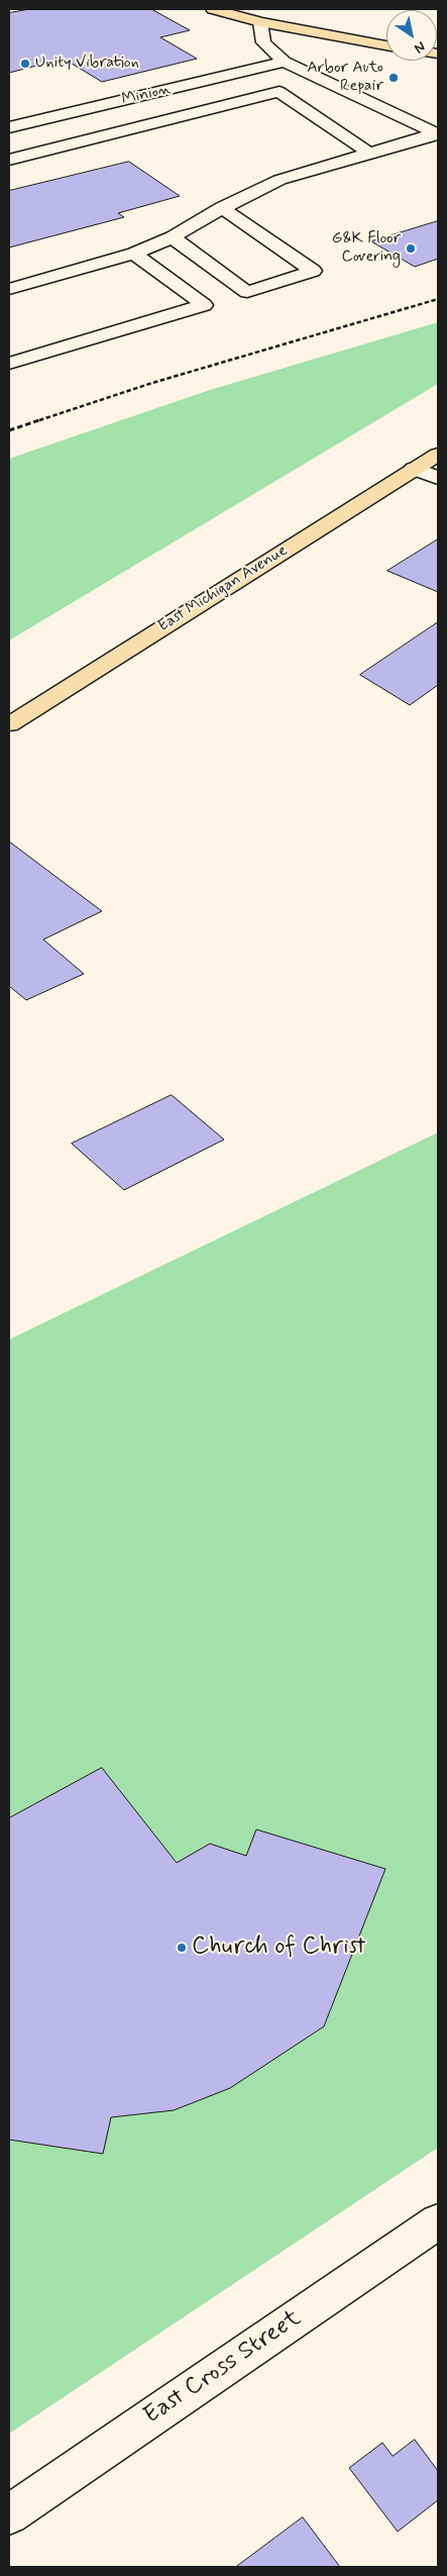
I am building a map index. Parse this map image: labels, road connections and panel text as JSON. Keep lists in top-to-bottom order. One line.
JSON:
{"streets":{"main road":["East Michigan Avenue"],"street":["Minion","East Cross Street"]},"places":["Unity Vibration","Arbor Auto Repair","G&K Floor Covering","Church of Christ"],"north":"bottom right"}
